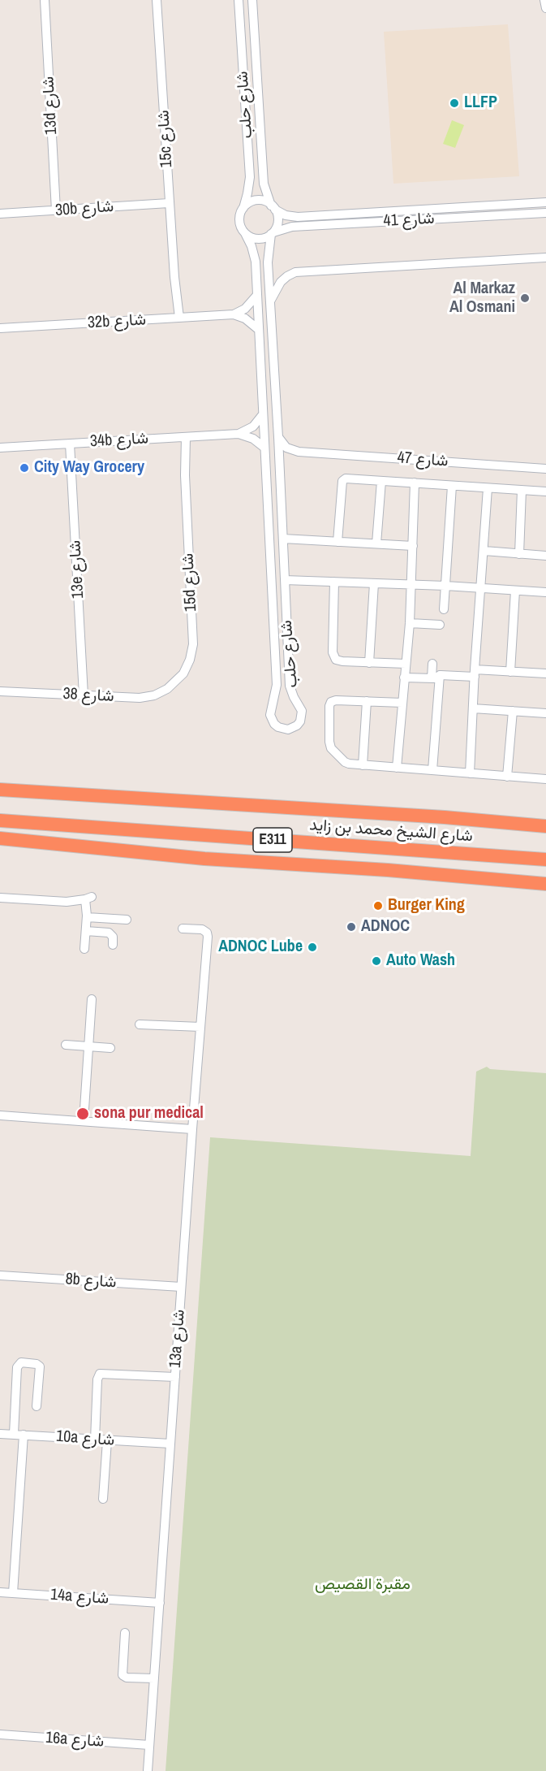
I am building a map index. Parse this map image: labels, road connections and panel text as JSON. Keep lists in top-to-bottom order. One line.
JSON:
{"streets":{"highway":["شارع الشيخ محمد بن زايد","E311"],"street":["شارع حلب","13d شارع","15c شارع","30b شارع","شارع 41","32b شارع","34b شارع","شارع 47","13e شارع","15d شارع","شارع 38","8b شارع","13a شارع","10a شارع","14a شارع","16a شارع"]},"crossings":[["شارع حلب","شارع 41"],["شارع حلب","34b شارع"],["13d شارع","30b شارع"],["15c شارع","30b شارع"],["15c شارع","32b شارع"],["34b شارع","13e شارع"],["34b شارع","15d شارع"],["13e شارع","شارع 38"],["15d شارع","شارع 38"],["8b شارع","13a شارع"],["13a شارع","10a شارع"],["13a شارع","14a شارع"],["13a شارع","16a شارع"]],"parks":["مقبرة القصيص"],"places":["LLFP","Al Markaz Al Osmani","City Way Grocery","Burger King","ADNOC","ADNOC Lube","Auto Wash","sona pur medical"]}
